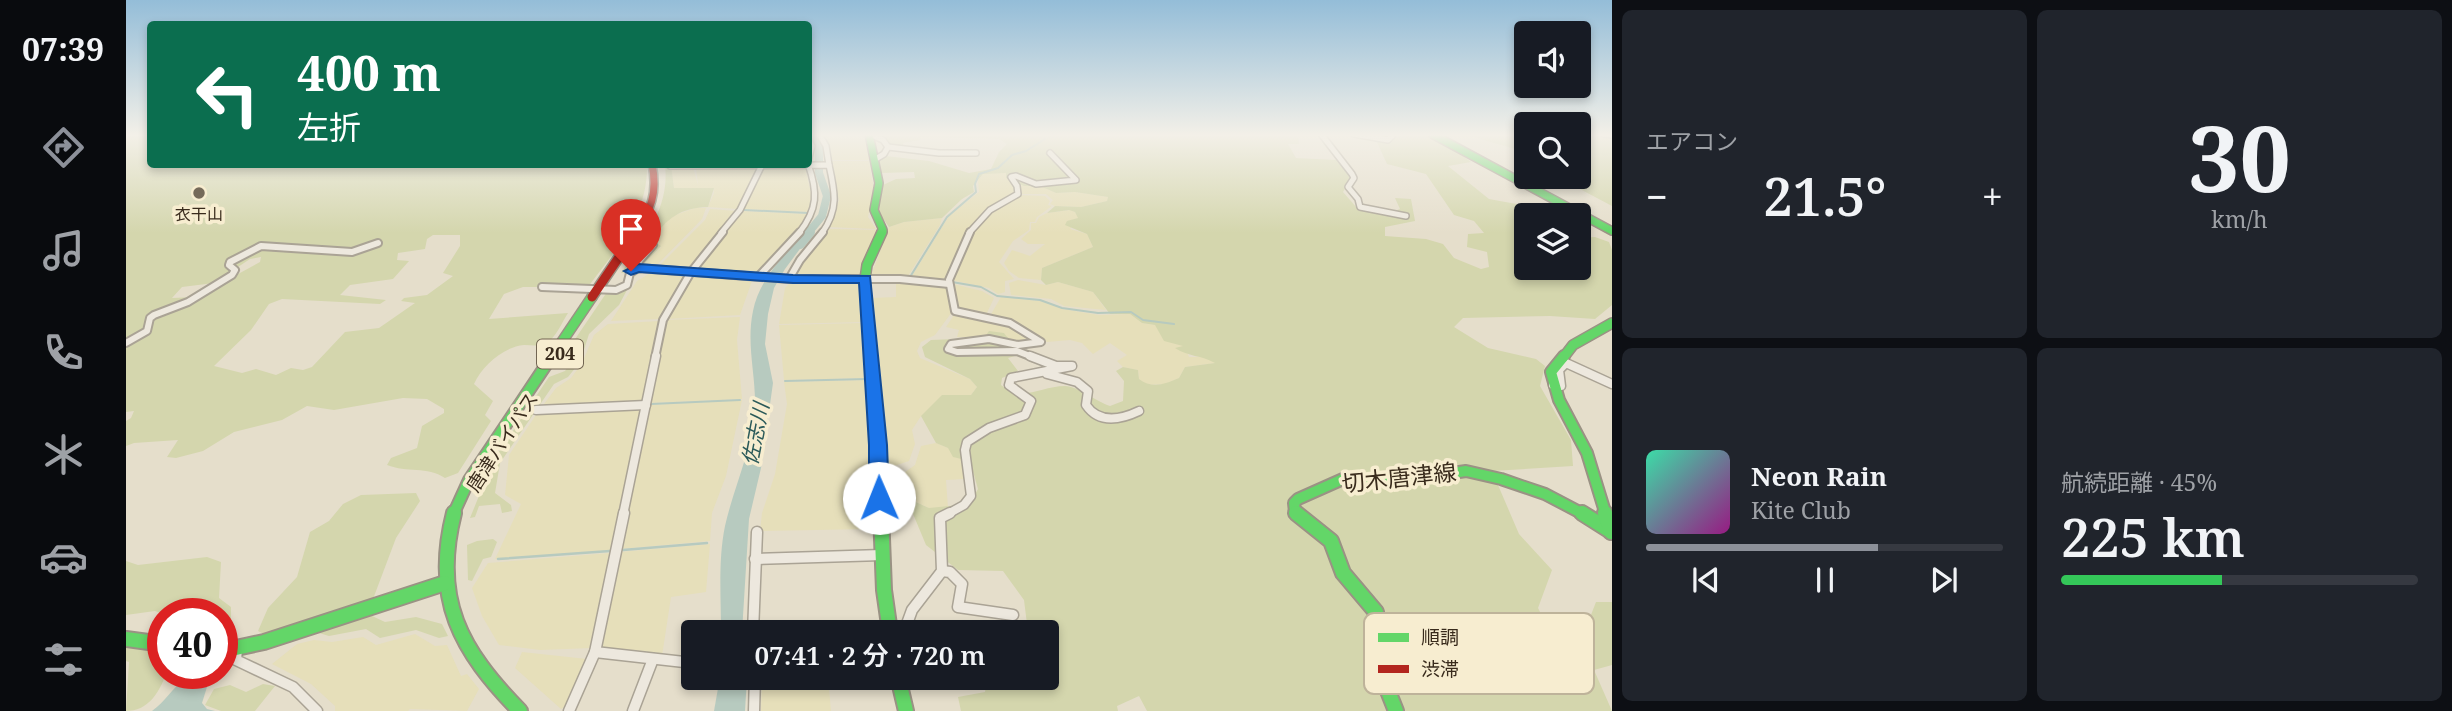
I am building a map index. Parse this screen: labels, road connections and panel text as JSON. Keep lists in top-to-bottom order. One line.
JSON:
{"streets":{"main road":["204","唐津バイパス","切木唐津線"]},"water":["佐志川"],"places":["衣干山"],"legend":["順調","渋滞"],"page":{"tabs":"07:39","tile":["エアコン",["30","km/h"],["航続距離 · 45%","225 km"]],"turn":["400 m","左折"],"heat":["−","21.5°","+"],"song":["Neon Rain","Kite Club"],"limit":"40","trip":"07:41 · 2 分 · 720 m"}}
